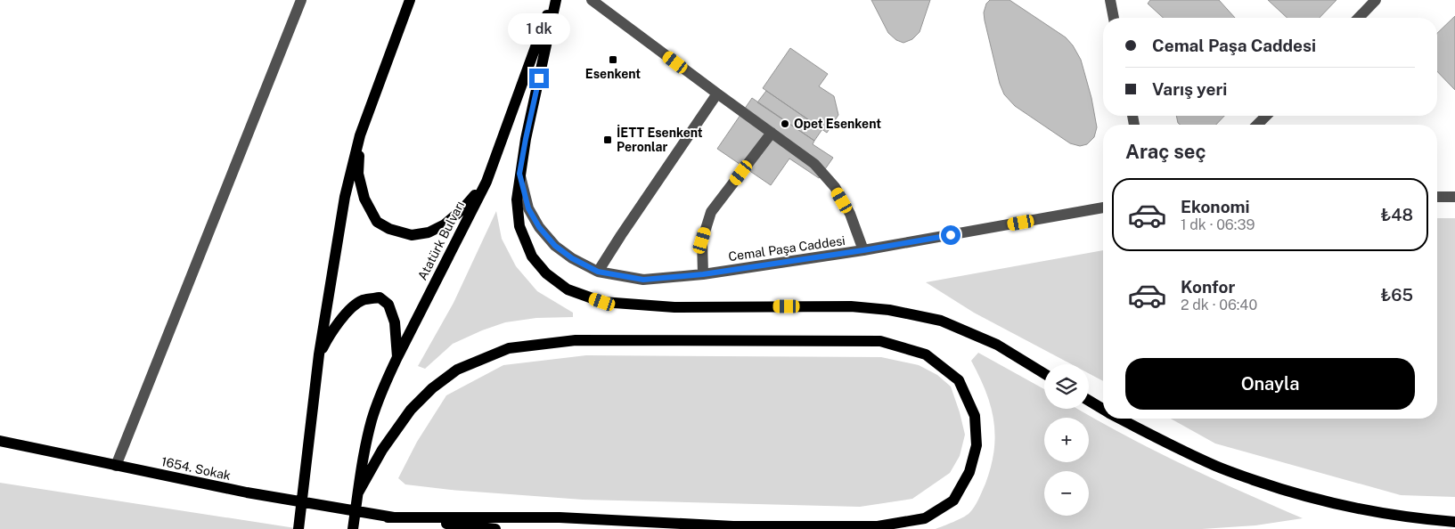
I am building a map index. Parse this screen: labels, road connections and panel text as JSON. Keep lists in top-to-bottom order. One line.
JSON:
{"streets":{"main road":["Atatürk Bulvarı","1654. Sokak"],"street":["Cemal Paşa Caddesi"]},"places":{"transit":["Esenkent","İETT Esenkent Peronlar"],"other":["Opet Esenkent"]},"page":{"bubble":"1 dk","banner":["Cemal Paşa Caddesi","Varış yeri"],"heading":"Araç seç","list":[{"name":"Ekonomi","note":"1 dk · 06:39","value":"₺48"},{"name":"Konfor","note":"2 dk · 06:40","value":"₺65"}],"buttons":"Onayla","map_buttons":["+","−"]}}
